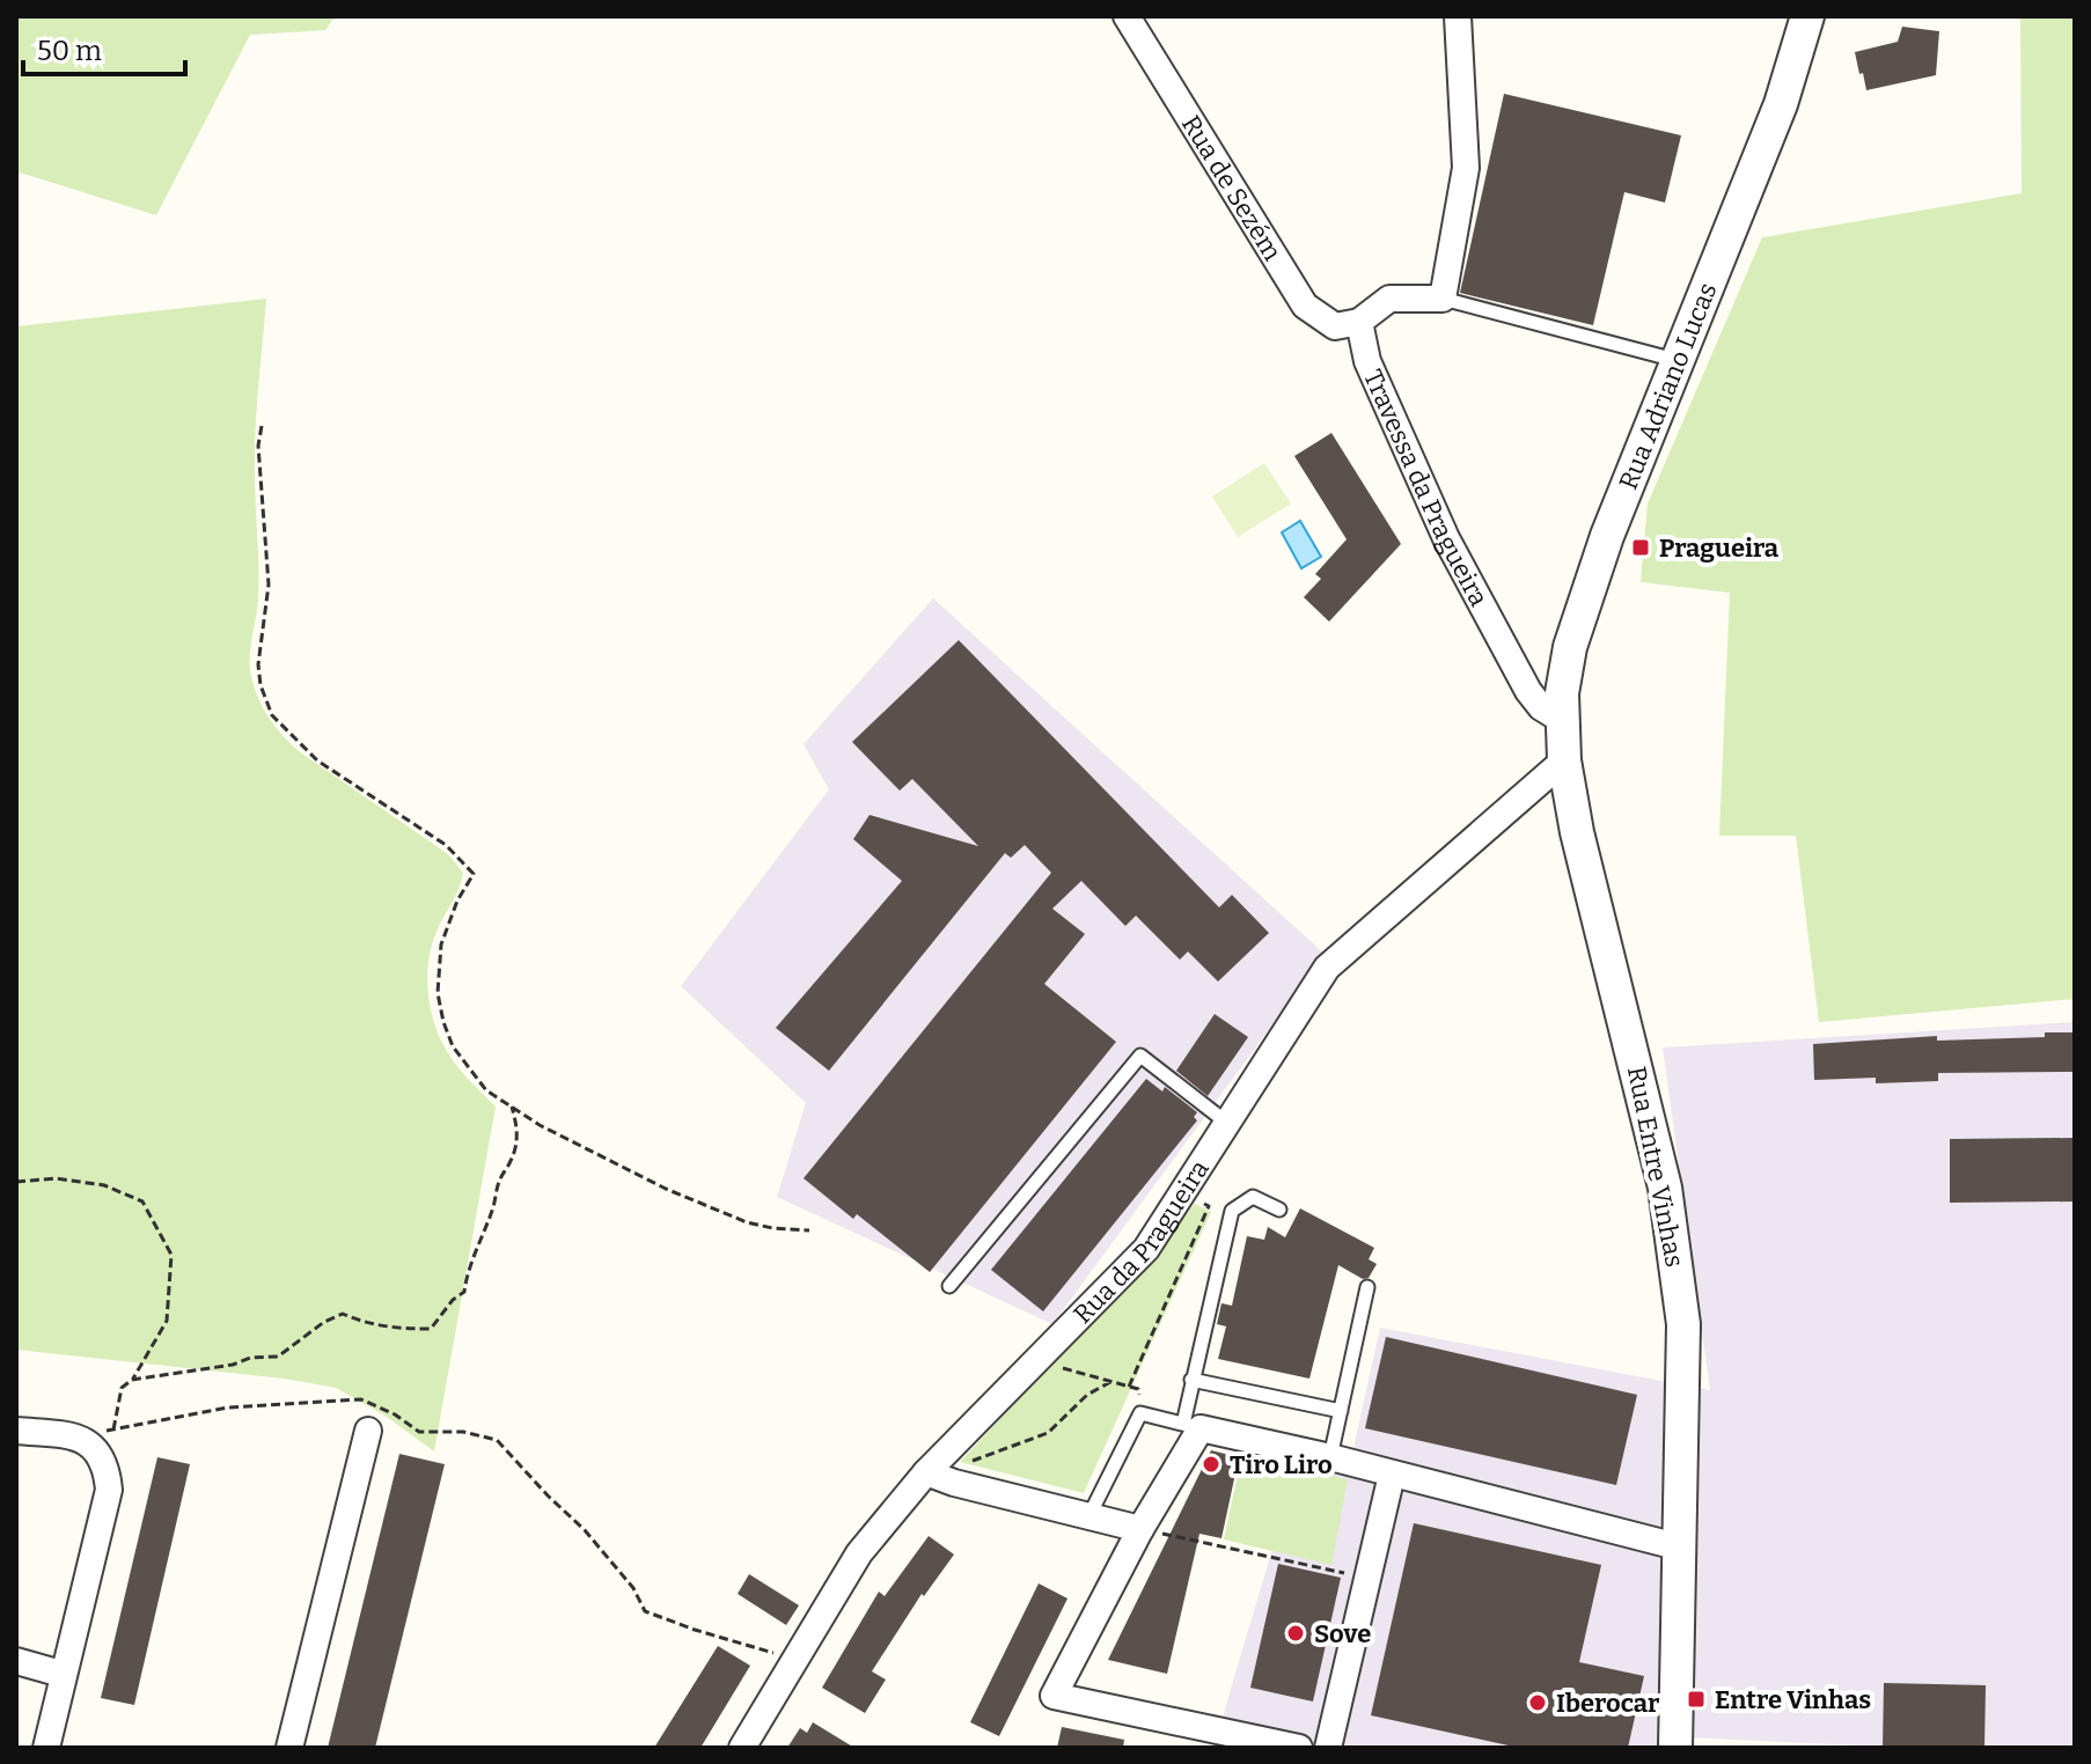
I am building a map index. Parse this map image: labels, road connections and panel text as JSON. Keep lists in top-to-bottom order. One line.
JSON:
{"streets":{"street":["Rua de Sezém","Rua Adriano Lucas","Travessa da Pragueira","Rua Entre Vinhas","Rua da Pragueira"]},"crossings":[["Rua de Sezém","Travessa da Pragueira"],["Rua Adriano Lucas","Travessa da Pragueira"],["Rua Adriano Lucas","Rua Entre Vinhas"],["Rua Adriano Lucas","Rua da Pragueira"],["Rua Entre Vinhas","Rua da Pragueira"]],"places":{"transit":["Pragueira","Entre Vinhas"],"other":["Tiro Liro","Sove","Iberocar"]},"scale_bar":"50 m"}
